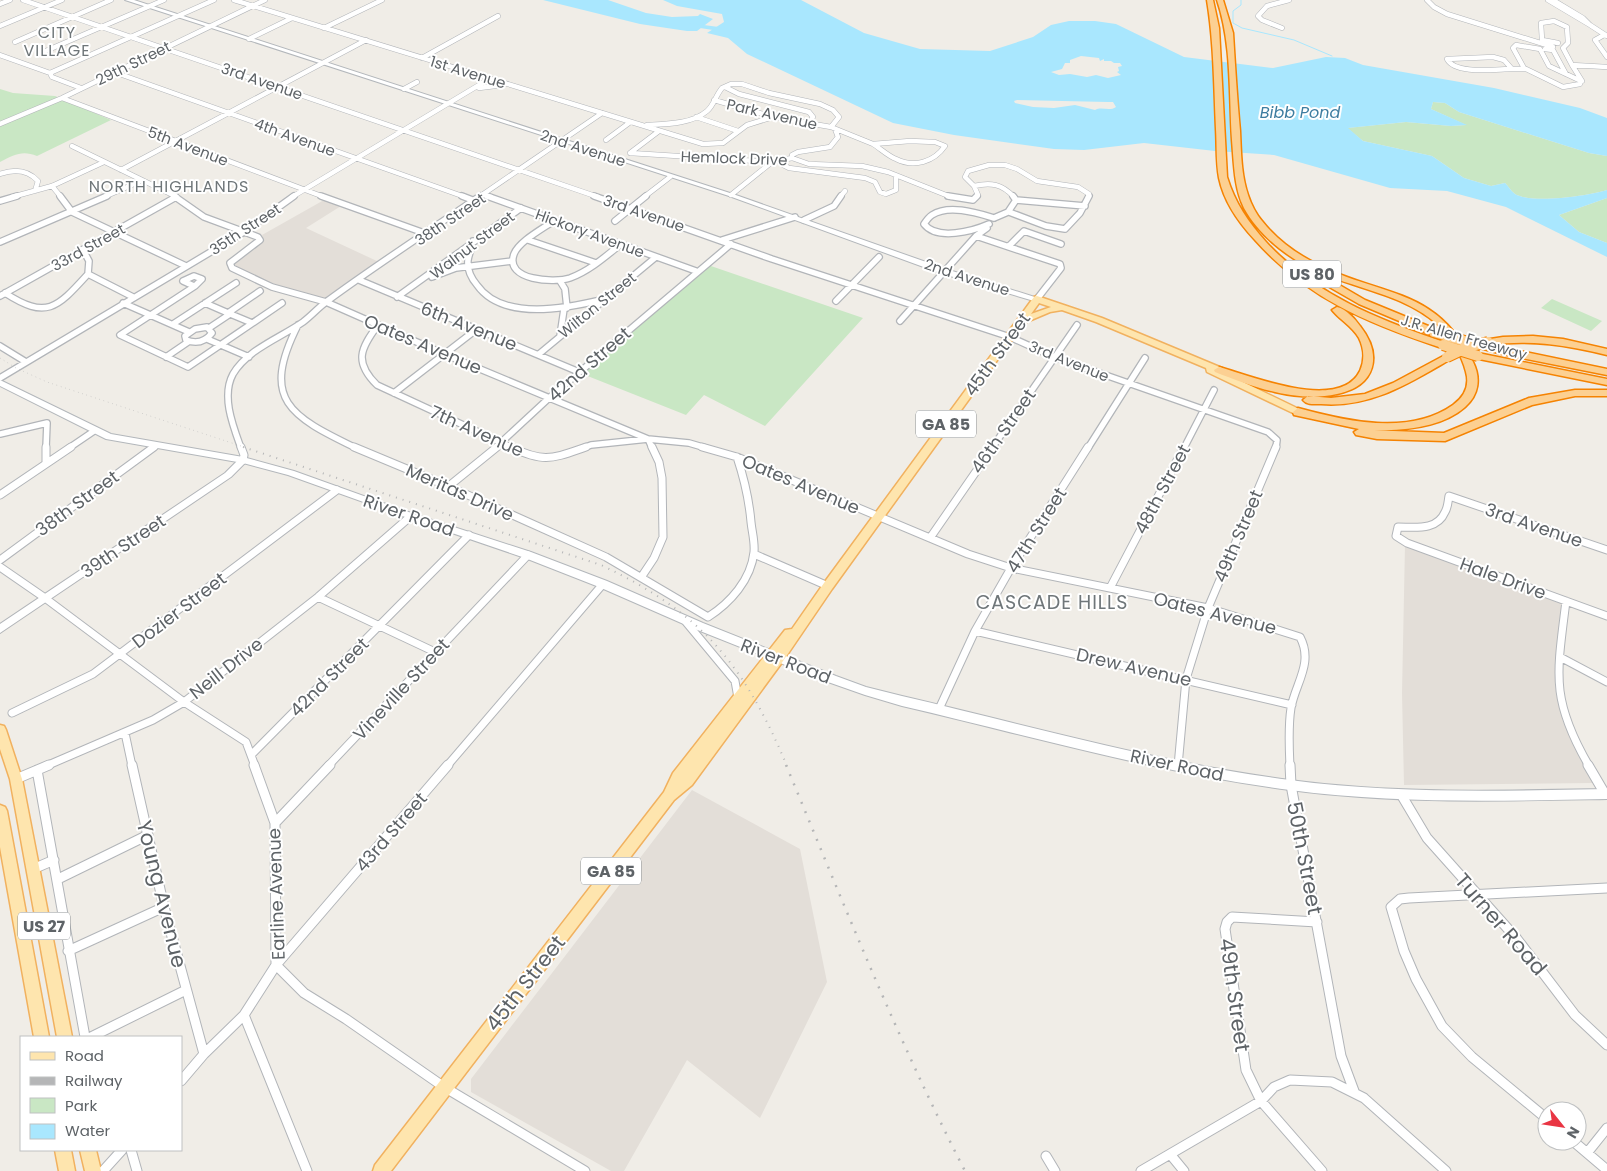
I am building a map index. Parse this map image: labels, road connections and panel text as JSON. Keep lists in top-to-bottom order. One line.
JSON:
{"streets":{"highway":["US 80","J.R. Allen Freeway"],"main road":["2nd Avenue","45th Street","GA 85","River Road","US 27"],"street":["29th Street","1st Avenue","3rd Avenue","Park Avenue","4th Avenue","5th Avenue","Hemlock Drive","38th Street","35th Street","Hickory Avenue","Walnut Street","33rd Street","Wilton Street","6th Avenue","Oates Avenue","42nd Street","7th Avenue","46th Street","48th Street","Meritas Drive","47th Street","49th Street","39th Street","Hale Drive","Dozier Street","Drew Avenue","Neill Drive","Vineville Street","43rd Street","50th Street","Young Avenue","Earline Avenue","Turner Road"]},"crossings":[["29th Street","1st Avenue"],["29th Street","3rd Avenue"],["29th Street","4th Avenue"],["29th Street","5th Avenue"],["29th Street","2nd Avenue"],["1st Avenue","Hemlock Drive"],["1st Avenue","38th Street"],["1st Avenue","35th Street"],["3rd Avenue","38th Street"],["3rd Avenue","35th Street"],["3rd Avenue","45th Street"],["3rd Avenue","42nd Street"],["3rd Avenue","46th Street"],["3rd Avenue","48th Street"],["3rd Avenue","47th Street"],["3rd Avenue","49th Street"],["3rd Avenue","Hale Drive"],["4th Avenue","38th Street"],["4th Avenue","35th Street"],["5th Avenue","38th Street"],["5th Avenue","35th Street"],["2nd Avenue","38th Street"],["2nd Avenue","35th Street"],["2nd Avenue","45th Street"],["38th Street","Hickory Avenue"],["38th Street","6th Avenue"],["38th Street","Oates Avenue"],["38th Street","Meritas Drive"],["38th Street","River Road"],["Hickory Avenue","Walnut Street"],["Hickory Avenue","Wilton Street"],["Hickory Avenue","42nd Street"],["Walnut Street","6th Avenue"],["Wilton Street","6th Avenue"],["6th Avenue","42nd Street"],["Oates Avenue","45th Street"],["Oates Avenue","42nd Street"],["Oates Avenue","7th Avenue"],["Oates Avenue","46th Street"],["Oates Avenue","48th Street"],["Oates Avenue","47th Street"],["Oates Avenue","49th Street"],["Oates Avenue","50th Street"],["45th Street","River Road"],["45th Street","Earline Avenue"],["42nd Street","7th Avenue"],["42nd Street","Meritas Drive"],["42nd Street","River Road"],["42nd Street","Earline Avenue"],["River Road","47th Street"],["River Road","49th Street"],["River Road","39th Street"],["River Road","Dozier Street"],["River Road","Neill Drive"],["River Road","Vineville Street"],["River Road","43rd Street"],["River Road","50th Street"],["River Road","Turner Road"],["47th Street","Drew Avenue"],["49th Street","Drew Avenue"],["49th Street","50th Street"],["39th Street","Earline Avenue"],["Dozier Street","Earline Avenue"],["Drew Avenue","50th Street"],["Neill Drive","Young Avenue"],["Neill Drive","Earline Avenue"],["Neill Drive","US 27"],["Vineville Street","Earline Avenue"],["43rd Street","Young Avenue"],["43rd Street","Earline Avenue"]],"districts":["CITY VILLAGE","NORTH HIGHLANDS","CASCADE HILLS"],"water":["Bibb Pond"],"legend":["Road","Railway","Park","Water"],"north":"bottom right"}
